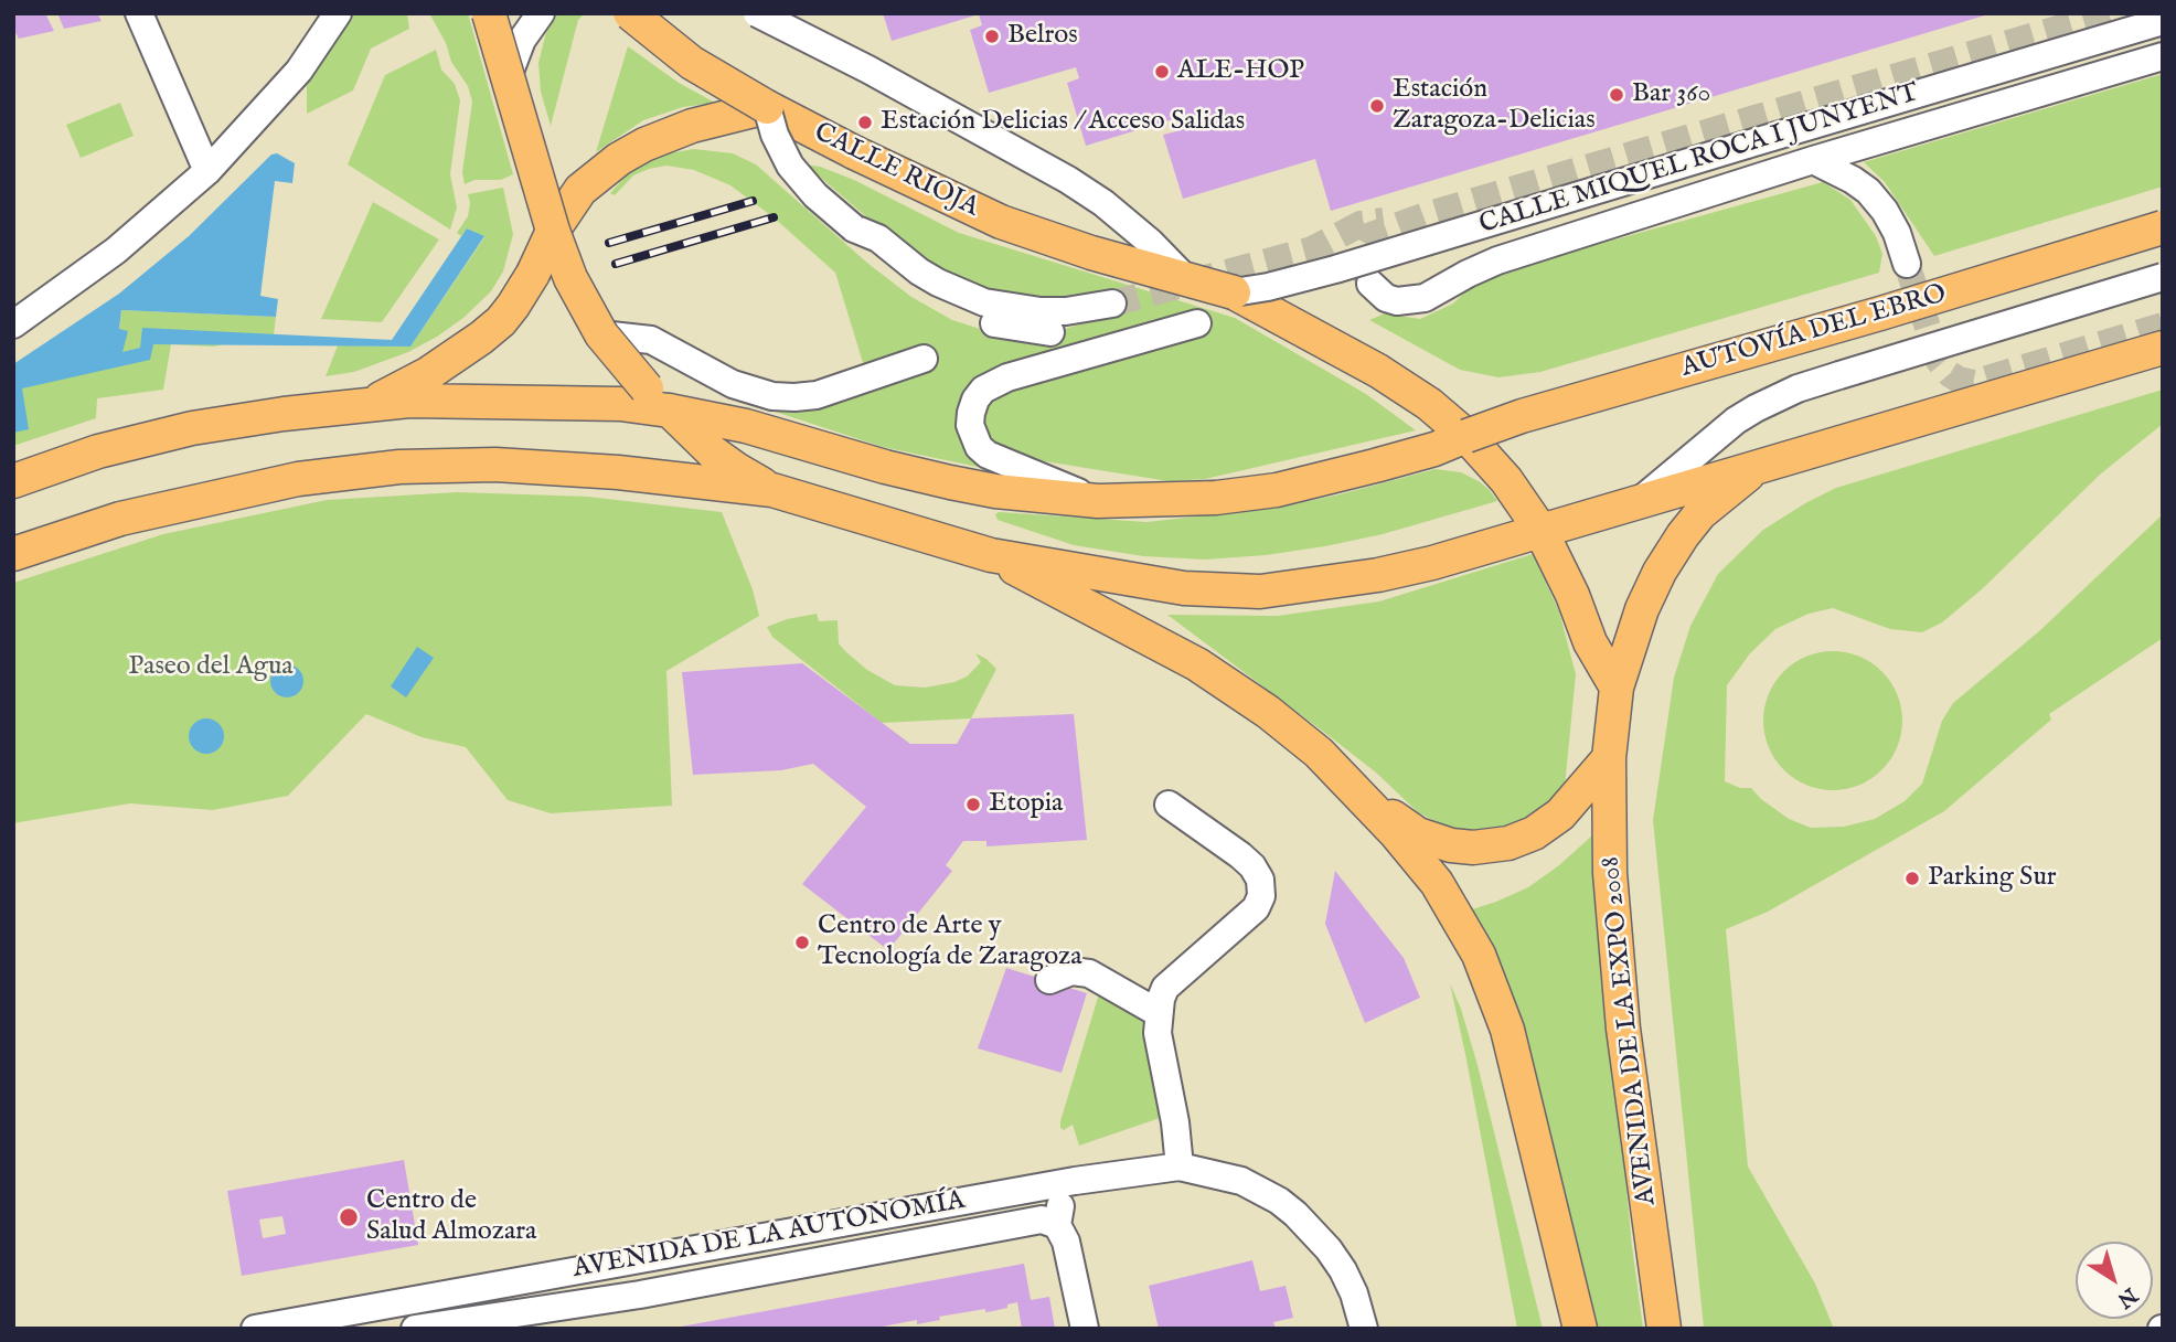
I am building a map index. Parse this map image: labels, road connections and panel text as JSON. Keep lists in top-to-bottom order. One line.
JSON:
{"streets":{"main road":["CALLE RIOJA","AUTOVÍA DEL EBRO","AVENIDA DE LA EXPO 2008"],"street":["CALLE MIQUEL ROCA I JUNYENT","AVENIDA DE LA AUTONOMÍA"]},"crossings":[["CALLE MIQUEL ROCA I JUNYENT","CALLE RIOJA"],["CALLE RIOJA","AUTOVÍA DEL EBRO"],["CALLE RIOJA","AVENIDA DE LA EXPO 2008"]],"parks":["Paseo del Agua"],"places":["Belros","ALE-HOP","Bar 360","Estación Zaragoza-Delicias","Estación Delicias / Acceso Salidas","Etopia","Parking Sur","Centro de Arte y Tecnología de Zaragoza","Centro de Salud Almozara"],"north":"bottom right"}
